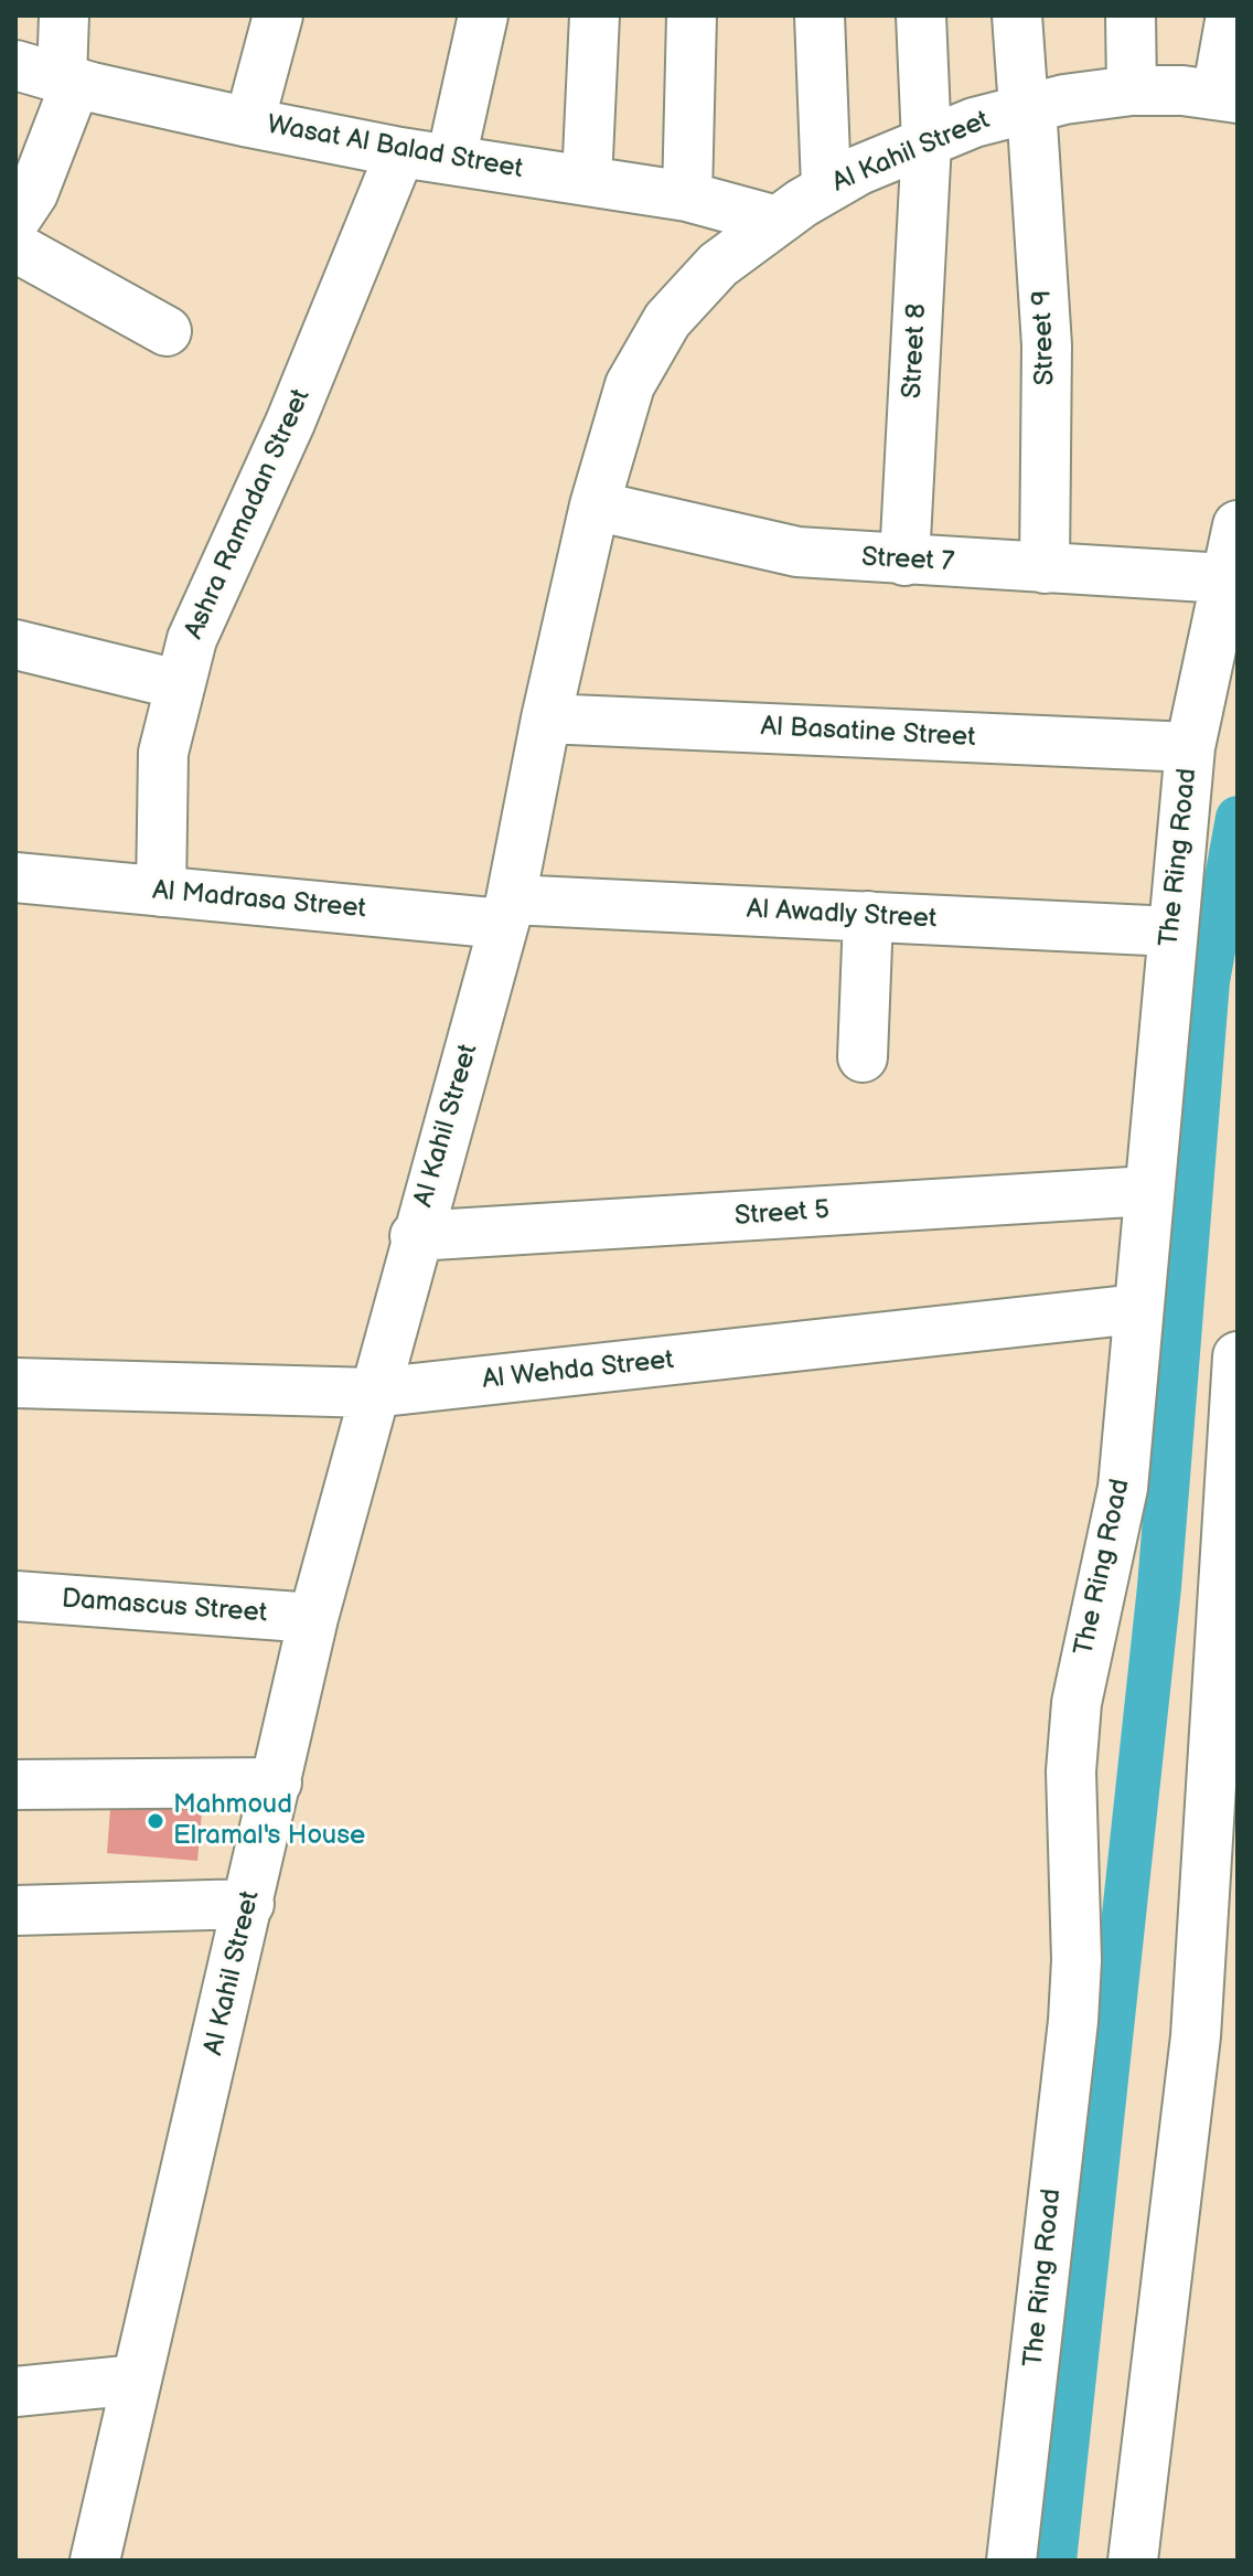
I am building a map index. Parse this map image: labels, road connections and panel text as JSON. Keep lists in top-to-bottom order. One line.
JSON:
{"streets":{"street":["Wasat Al Balad Street","Al Kahil Street","Street 9","Street 8","Ashra Ramadan Street","Street 7","Al Basatine Street","The Ring Road","Al Madrasa Street","Al Awadly Street","Street 5","Al Wehda Street","Damascus Street"]},"crossings":[["Wasat Al Balad Street","Al Kahil Street"],["Wasat Al Balad Street","Ashra Ramadan Street"],["Al Kahil Street","Street 9"],["Al Kahil Street","Street 8"],["Al Kahil Street","Street 7"],["Al Kahil Street","Al Basatine Street"],["Al Kahil Street","Al Madrasa Street"],["Al Kahil Street","Al Awadly Street"],["Al Kahil Street","Street 5"],["Al Kahil Street","Al Wehda Street"],["Al Kahil Street","Damascus Street"],["Street 9","Street 7"],["Street 8","Street 7"],["Ashra Ramadan Street","Al Madrasa Street"],["Street 7","The Ring Road"],["Al Basatine Street","The Ring Road"],["The Ring Road","Al Awadly Street"],["The Ring Road","Street 5"],["The Ring Road","Al Wehda Street"],["Al Madrasa Street","Al Awadly Street"]],"places":["Mahmoud Elramal's House"]}
